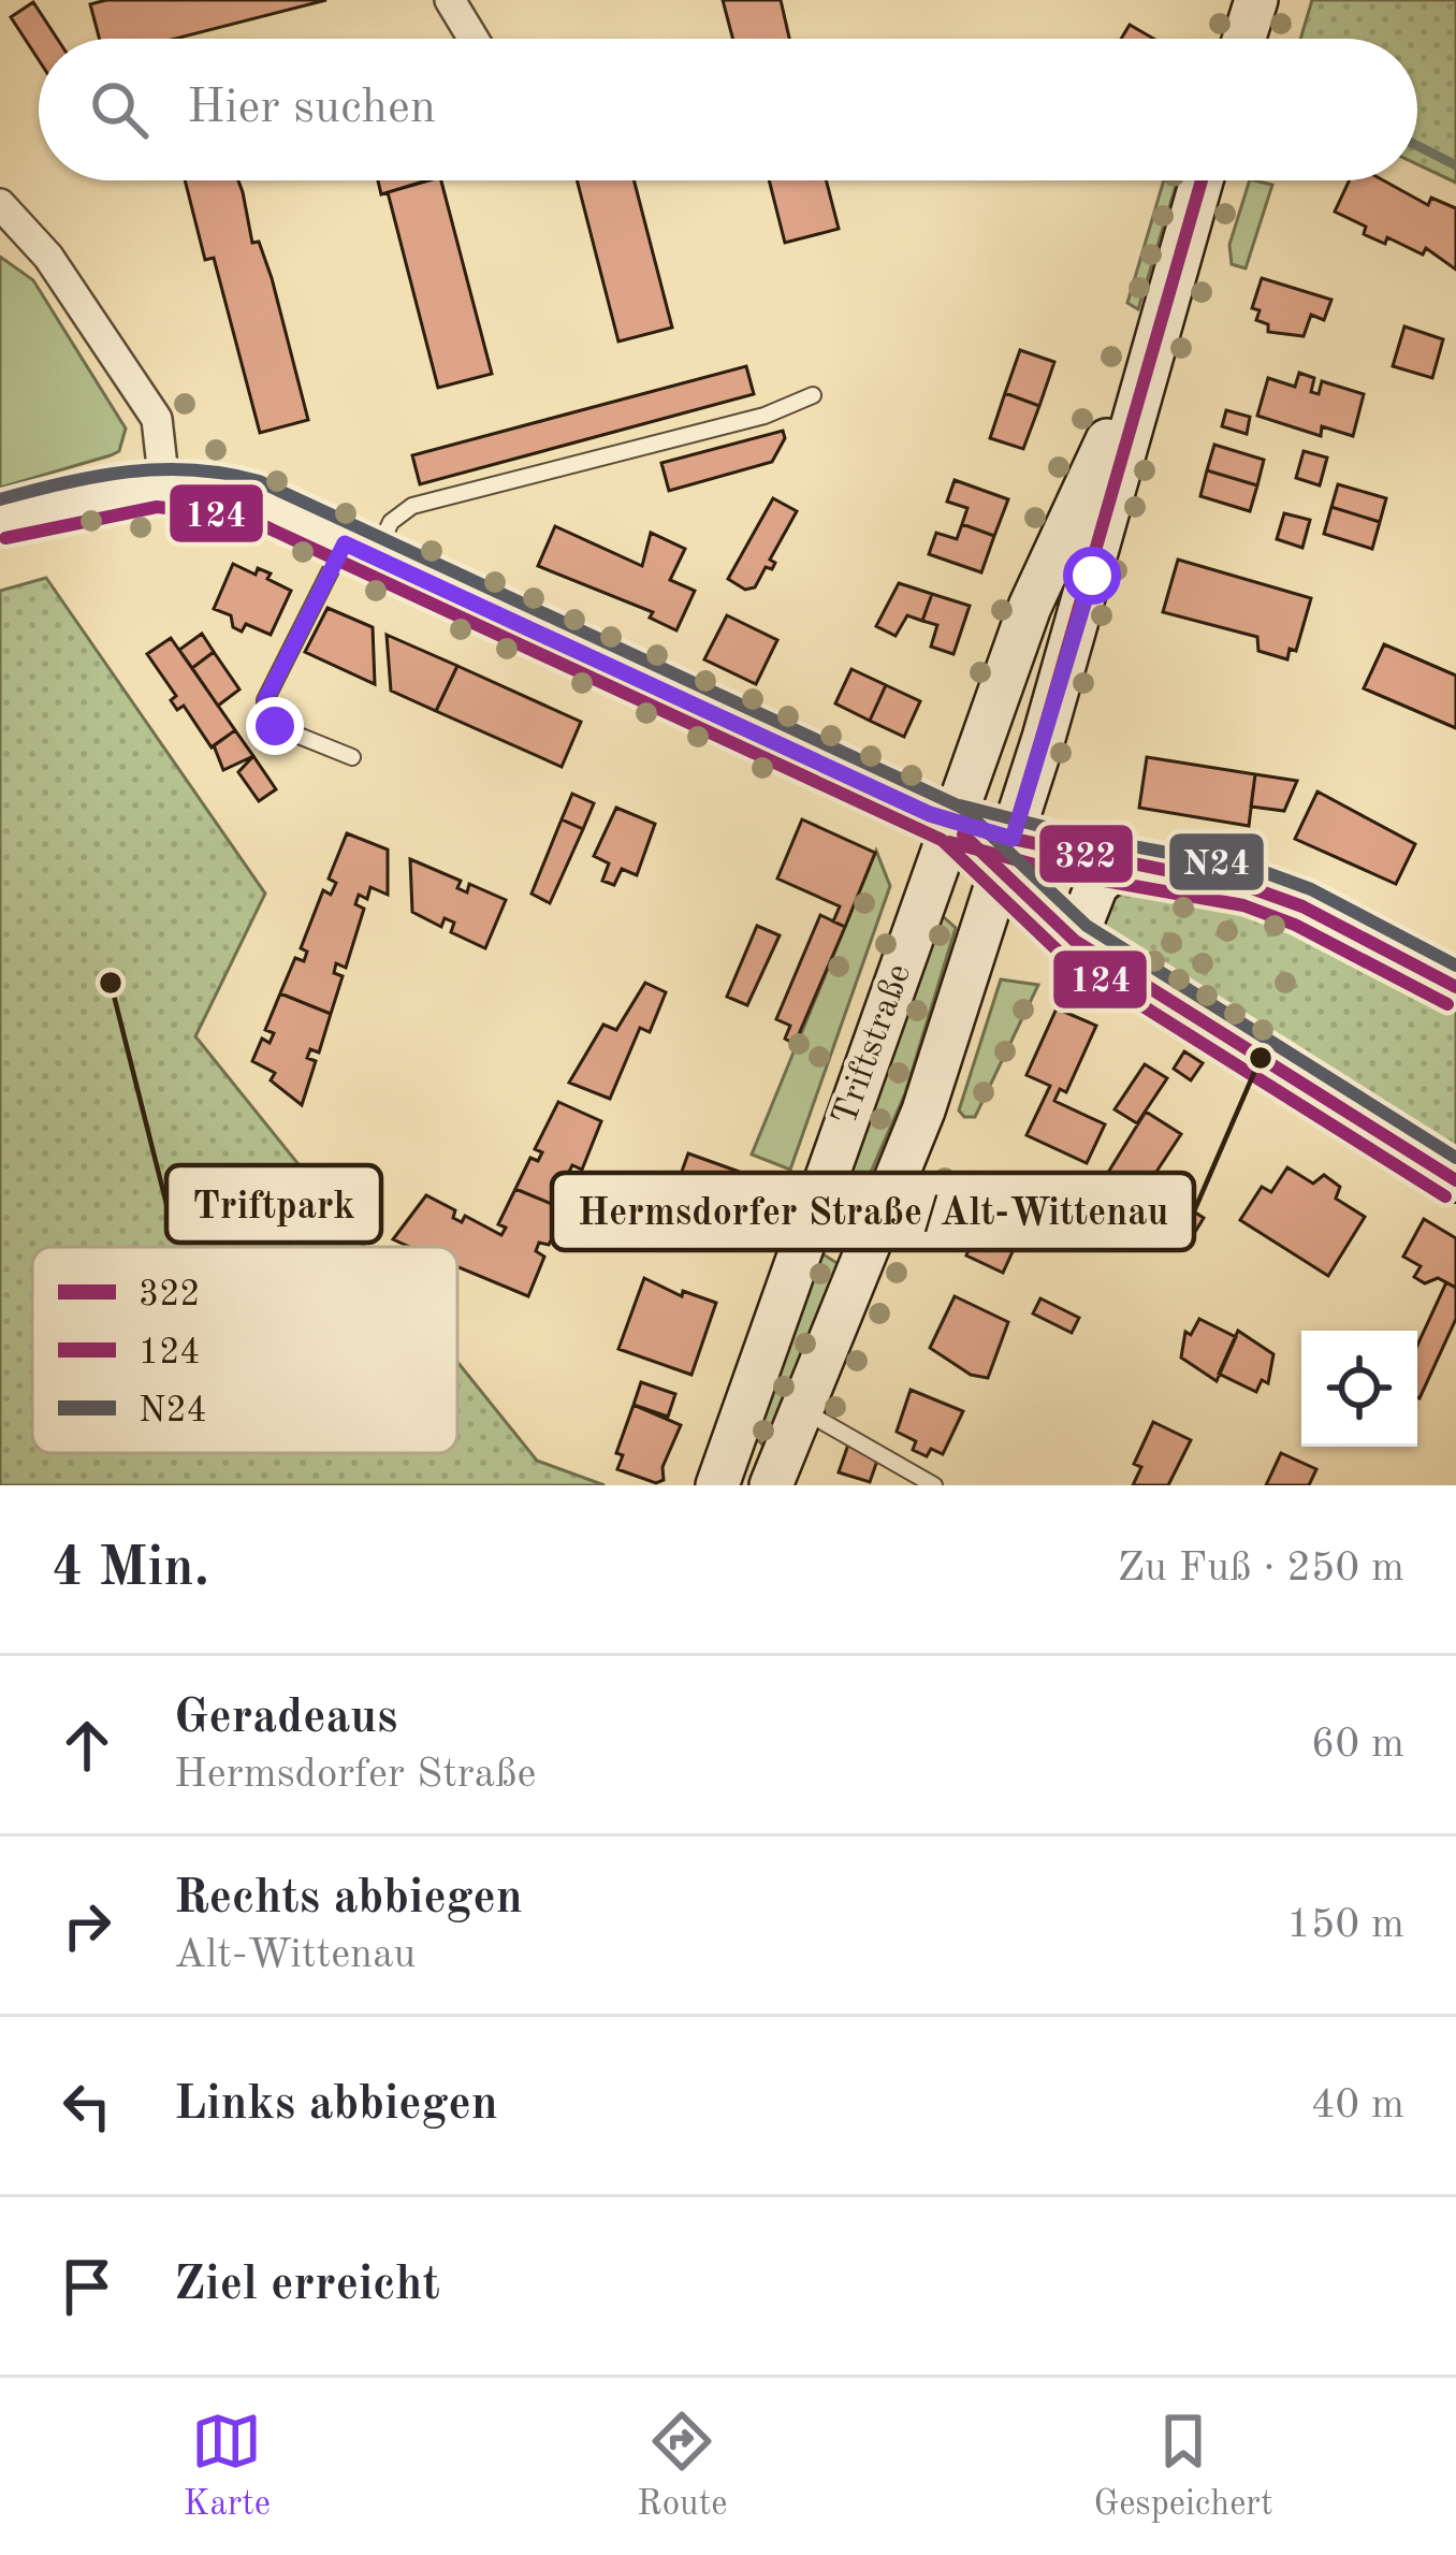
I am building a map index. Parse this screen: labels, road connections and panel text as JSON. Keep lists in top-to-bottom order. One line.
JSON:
{"streets":{"main road":["Triftstraße"]},"places":["Triftpark","Hermsdorfer Straße/Alt-Wittenau"],"lines":["transit line 322","transit line N24","transit line 124"],"legend":["322","124","N24"],"page":{"search":"Hier suchen","heading":["4 Min.","Zu Fuß · 250 m"],"list":[["Geradeaus","Hermsdorfer Straße","60 m"],["Rechts abbiegen","Alt-Wittenau","150 m"],["Links abbiegen","40 m"],"Ziel erreicht"],"nav":["Karte","Route","Gespeichert"]}}
